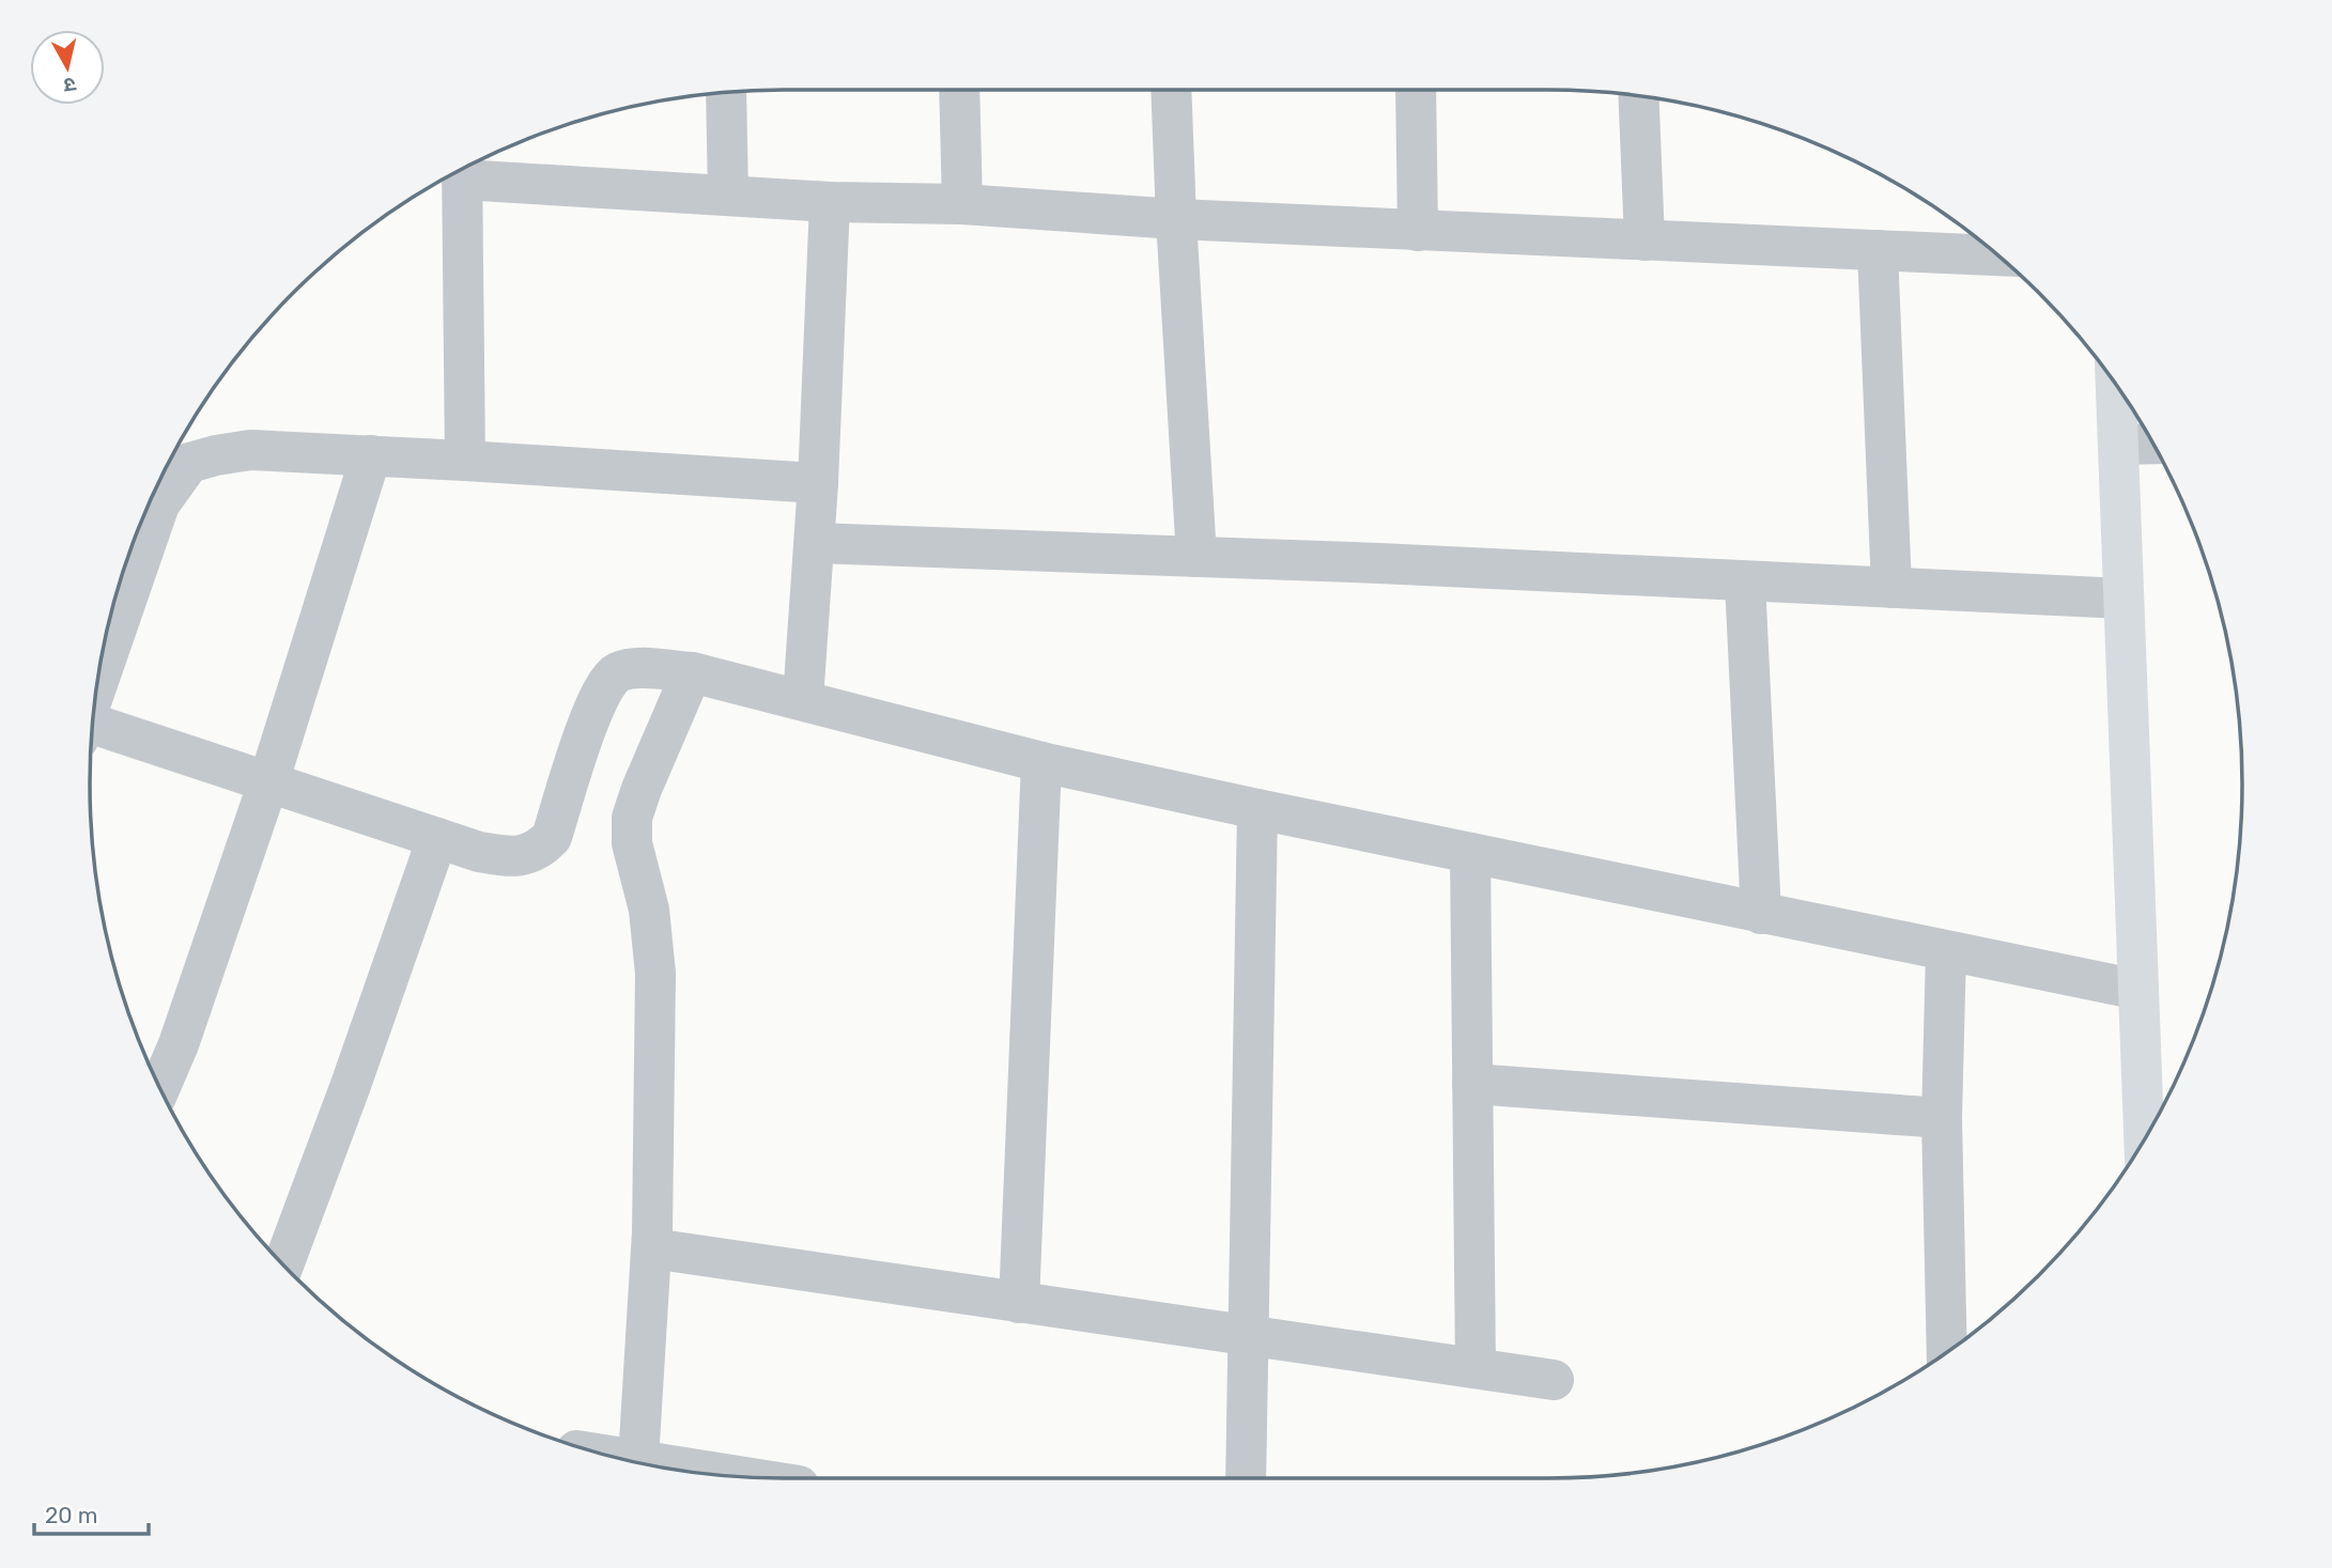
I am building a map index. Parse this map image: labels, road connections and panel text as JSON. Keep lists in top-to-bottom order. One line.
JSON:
{"scale_bar":"20 m","north":"bottom"}
